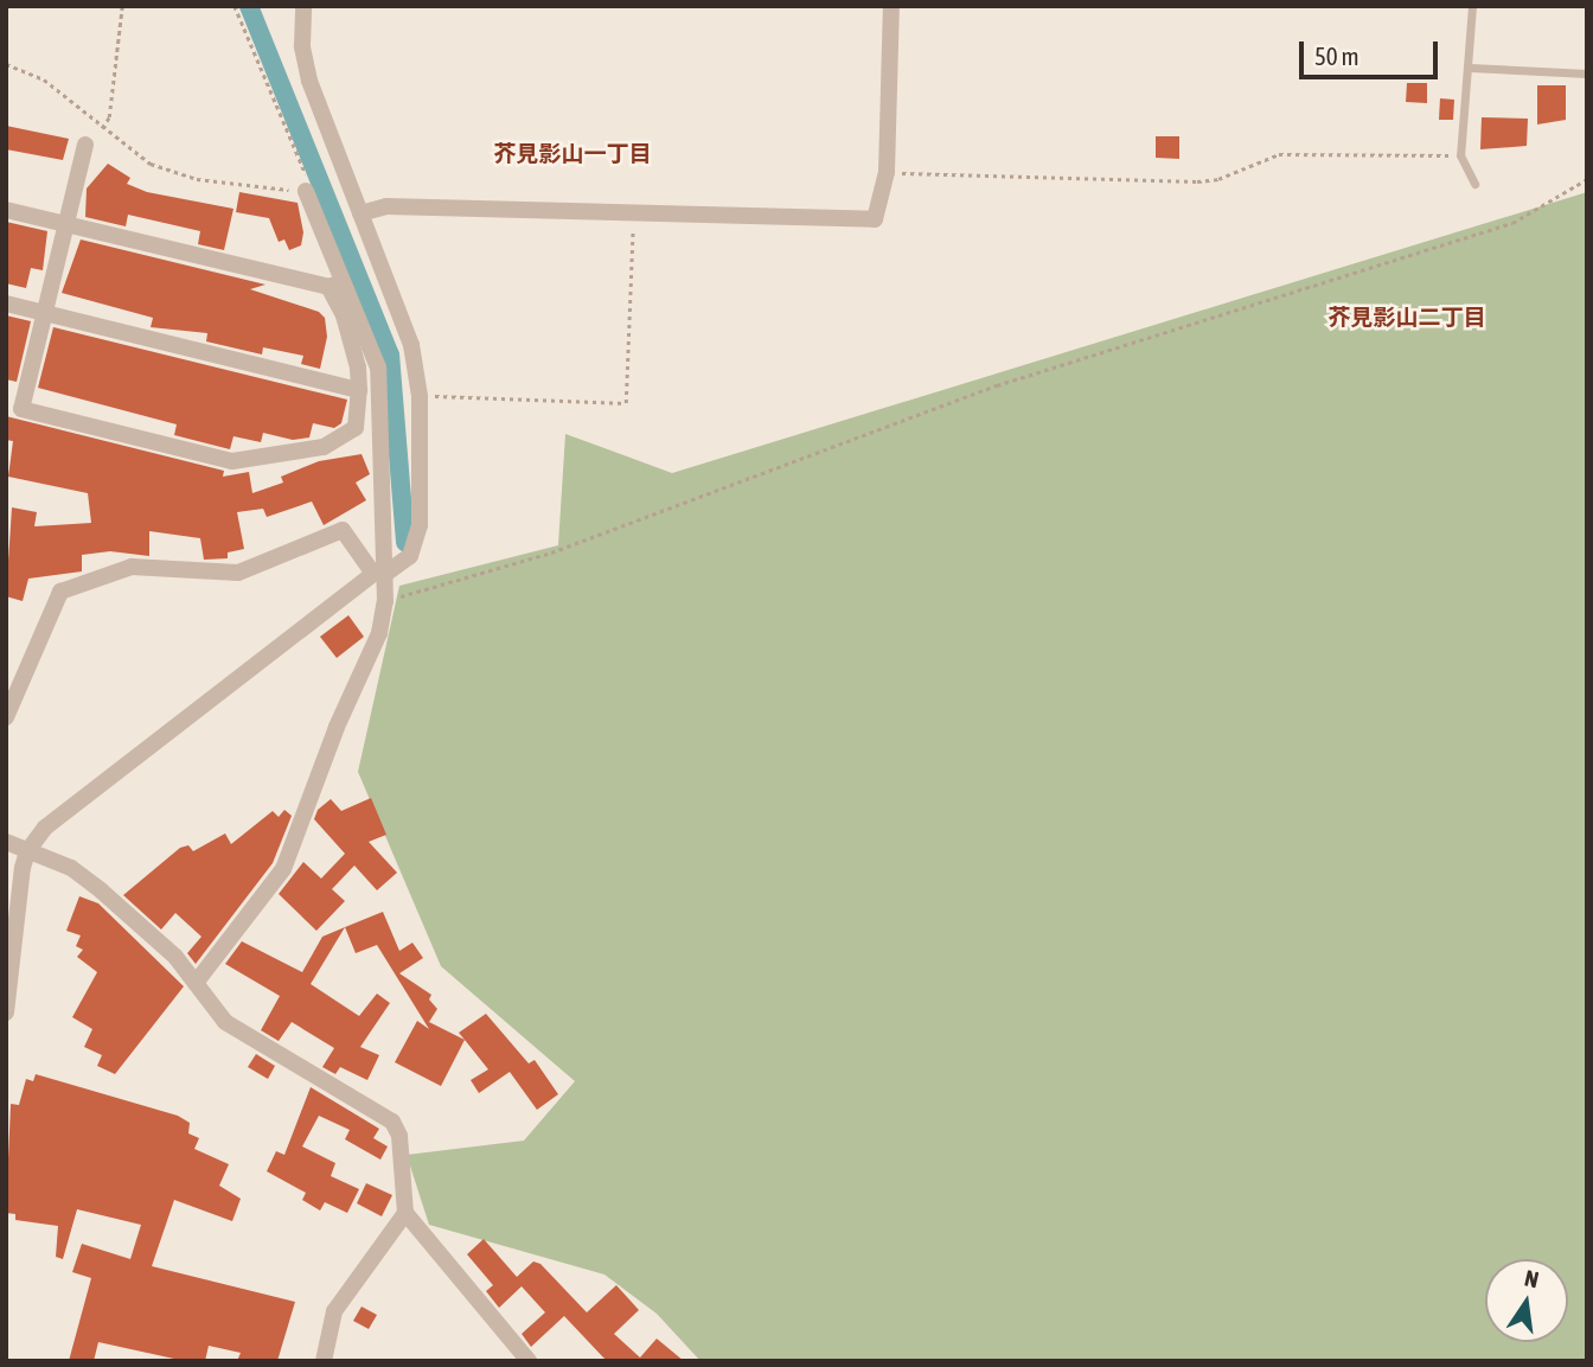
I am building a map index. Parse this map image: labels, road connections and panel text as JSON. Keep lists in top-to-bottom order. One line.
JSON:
{"districts":["芥見影山一丁目","芥見影山二丁目"],"scale_bar":"50 m","north":"top"}
